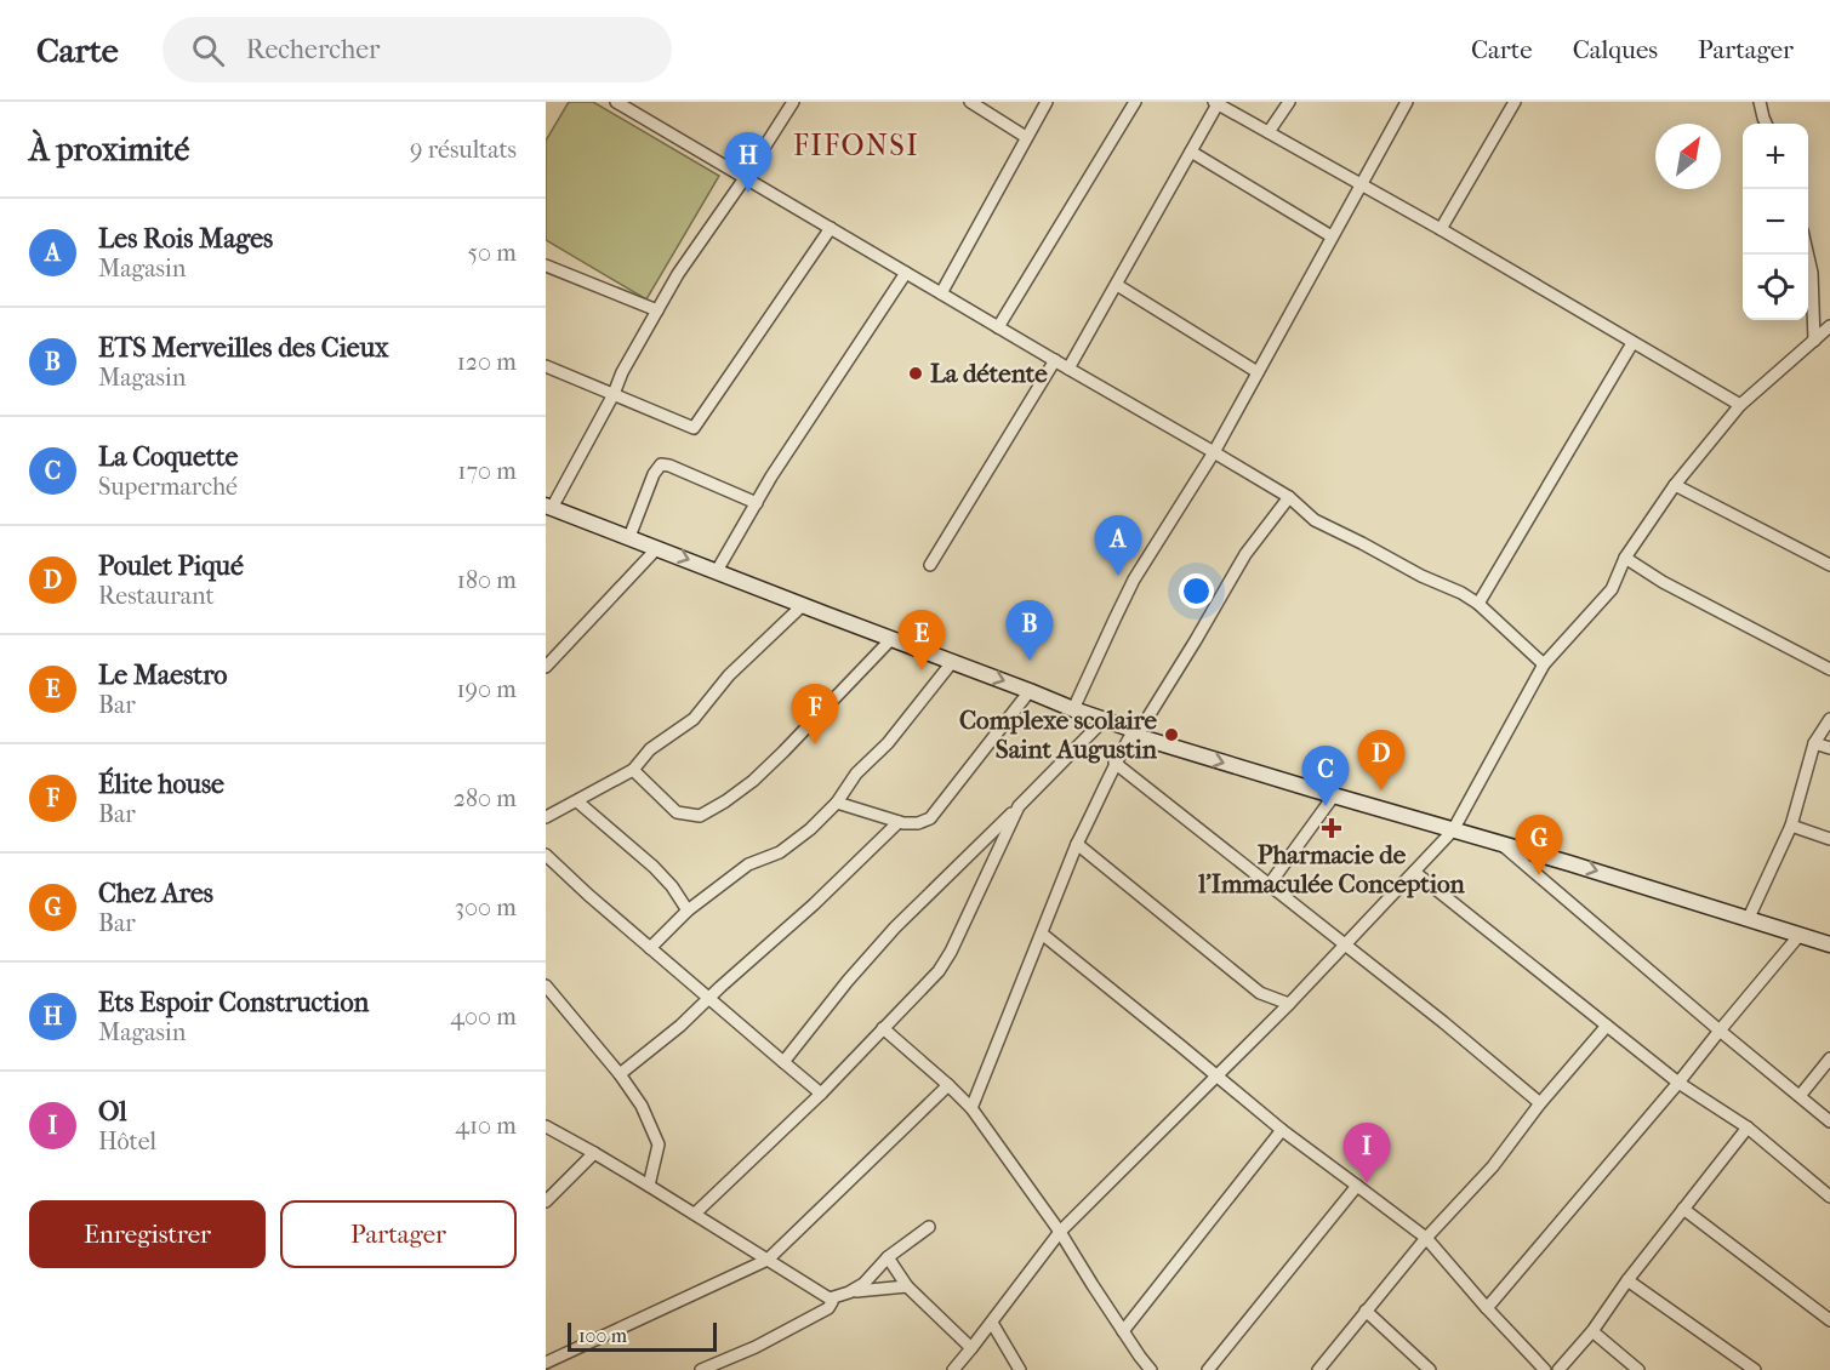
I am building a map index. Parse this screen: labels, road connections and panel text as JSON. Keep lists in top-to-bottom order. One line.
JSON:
{"districts":["FIFONSI"],"places":{"other":["La détente","Complexe scolaire Saint Augustin"],"health":["Pharmacie de l'Immaculée Conception"]},"scale_bar":"100 m","north":"top right","page":{"header":"Carte","search":"Rechercher","nav":["Carte","Calques","Partager"],"heading":["À proximité","9 résultats"],"map_buttons":["+","−"],"pins":["H","A","B","E","F","D","C","G","I"],"list":[{"mark":"A","name":"Les Rois Mages","note":"Magasin","value":"50 m"},{"mark":"B","name":"ETS Merveilles des Cieux","note":"Magasin","value":"120 m"},{"mark":"C","name":"La Coquette","note":"Supermarché","value":"170 m"},{"mark":"D","name":"Poulet Piqué","note":"Restaurant","value":"180 m"},{"mark":"E","name":"Le Maestro","note":"Bar","value":"190 m"},{"mark":"F","name":"Élite house","note":"Bar","value":"280 m"},{"mark":"G","name":"Chez Ares","note":"Bar","value":"300 m"},{"mark":"H","name":"Ets Espoir Construction","note":"Magasin","value":"400 m"},{"mark":"I","name":"Ol","note":"Hôtel","value":"410 m"}],"buttons":["Enregistrer","Partager"],"scale":"100 m"}}
